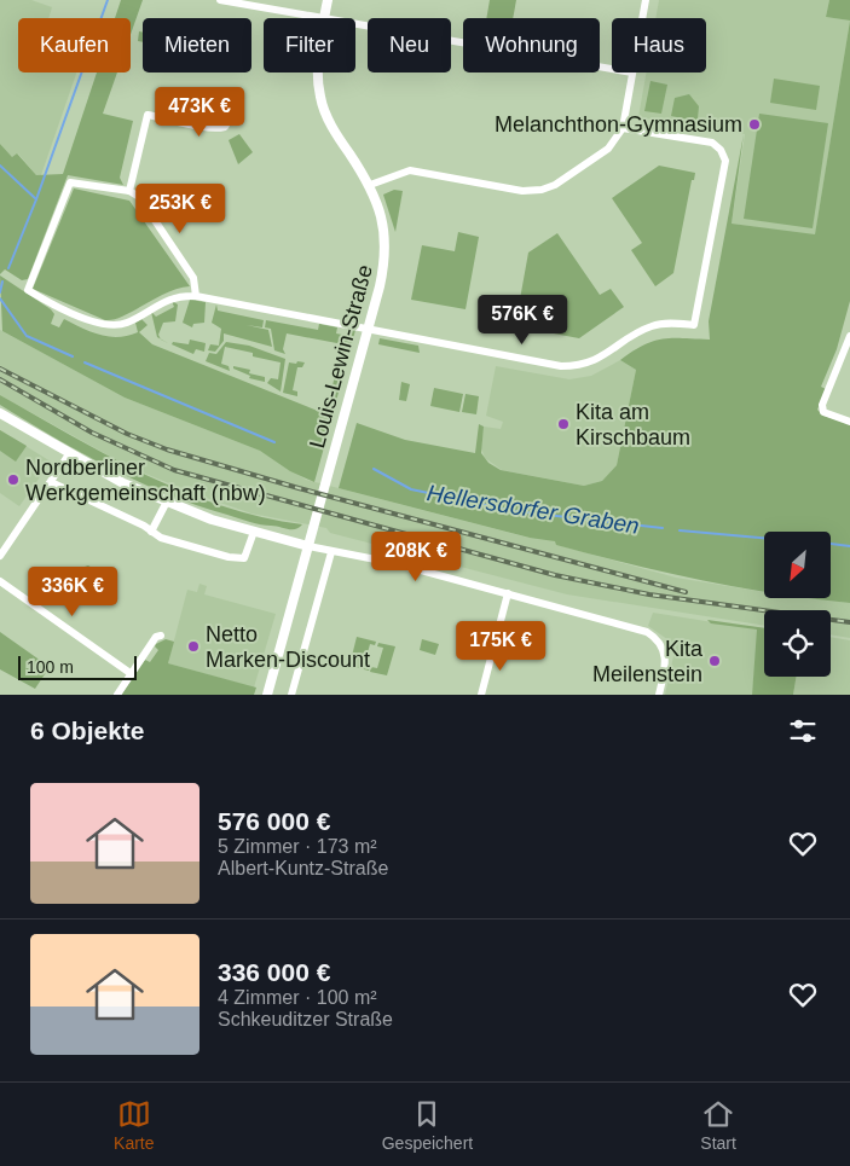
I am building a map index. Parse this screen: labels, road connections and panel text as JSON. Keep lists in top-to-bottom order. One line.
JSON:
{"streets":{"street":["Louis-Lewin-Straße"]},"water":["Hellersdorfer Graben"],"places":["Melanchthon-Gymnasium","Kita am Kirschbaum","Nordberliner Werkgemeinschaft (nbw)","Netto Marken-Discount","Kita Meilenstein"],"scale_bar":"100 m","north":"bottom left","page":{"chip":["Kaufen","Mieten","Filter","Neu","Wohnung","Haus"],"price":["473K €","253K €","576K €","208K €","336K €","175K €"],"scale":"100 m","heading":"6 Objekte","list":[{"name":"576 000 €","note":"5 Zimmer · 173 m² · Albert-Kuntz-Straße"},{"name":"336 000 €","note":"4 Zimmer · 100 m² · Schkeuditzer Straße"}],"tabs":["Karte","Gespeichert","Start"]}}
